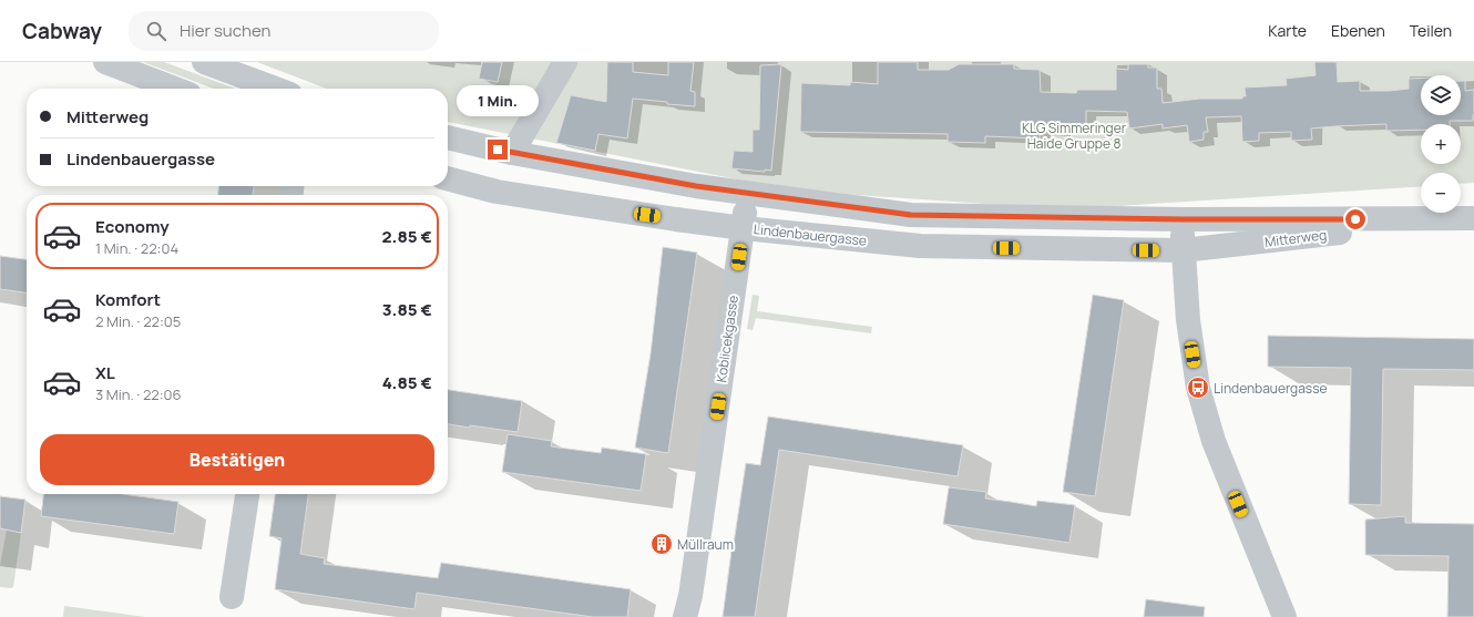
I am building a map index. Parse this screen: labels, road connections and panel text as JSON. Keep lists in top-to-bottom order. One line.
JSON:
{"streets":{"street":["Lindenbauergasse","Mitterweg","Koblicekgasse"]},"crossings":[["Lindenbauergasse","Mitterweg"],["Lindenbauergasse","Koblicekgasse"]],"parks":["KLG Simmeringer Haide Gruppe 8"],"places":{"bus stop":["Lindenbauergasse"],"building":["Müllraum"]},"page":{"header":"Cabway","search":"Hier suchen","nav":["Karte","Ebenen","Teilen"],"map_buttons":["+","−"],"bubble":"1 Min.","banner":["Mitterweg","Lindenbauergasse"],"list":[{"name":"Economy","note":"1 Min. · 22:04","value":"2.85 €"},{"name":"Komfort","note":"2 Min. · 22:05","value":"3.85 €"},{"name":"XL","note":"3 Min. · 22:06","value":"4.85 €"}],"buttons":"Bestätigen"}}
